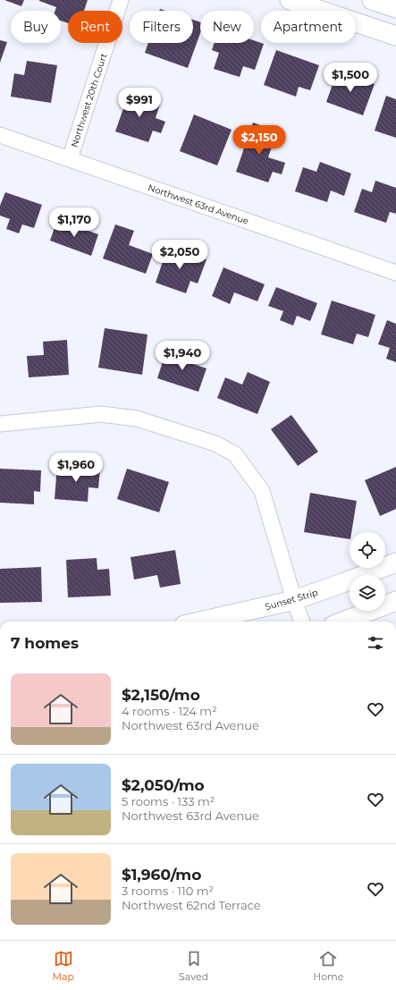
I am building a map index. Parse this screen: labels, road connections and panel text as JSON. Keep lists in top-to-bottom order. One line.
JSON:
{"streets":{"street":["Northwest 20th Court","Northwest 63rd Avenue","Sunset Strip"]},"crossings":[["Northwest 20th Court","Northwest 63rd Avenue"]],"page":{"chip":["Buy","Rent","Filters","New","Apartment"],"price":["$1,500","$991","$2,150","$1,170","$2,050","$1,940","$1,960"],"heading":"7 homes","list":[{"name":"$2,150/mo","note":"4 rooms · 124 m² · Northwest 63rd Avenue"},{"name":"$2,050/mo","note":"5 rooms · 133 m² · Northwest 63rd Avenue"},{"name":"$1,960/mo","note":"3 rooms · 110 m² · Northwest 62nd Terrace"}],"tabs":["Map","Saved","Home"]}}
